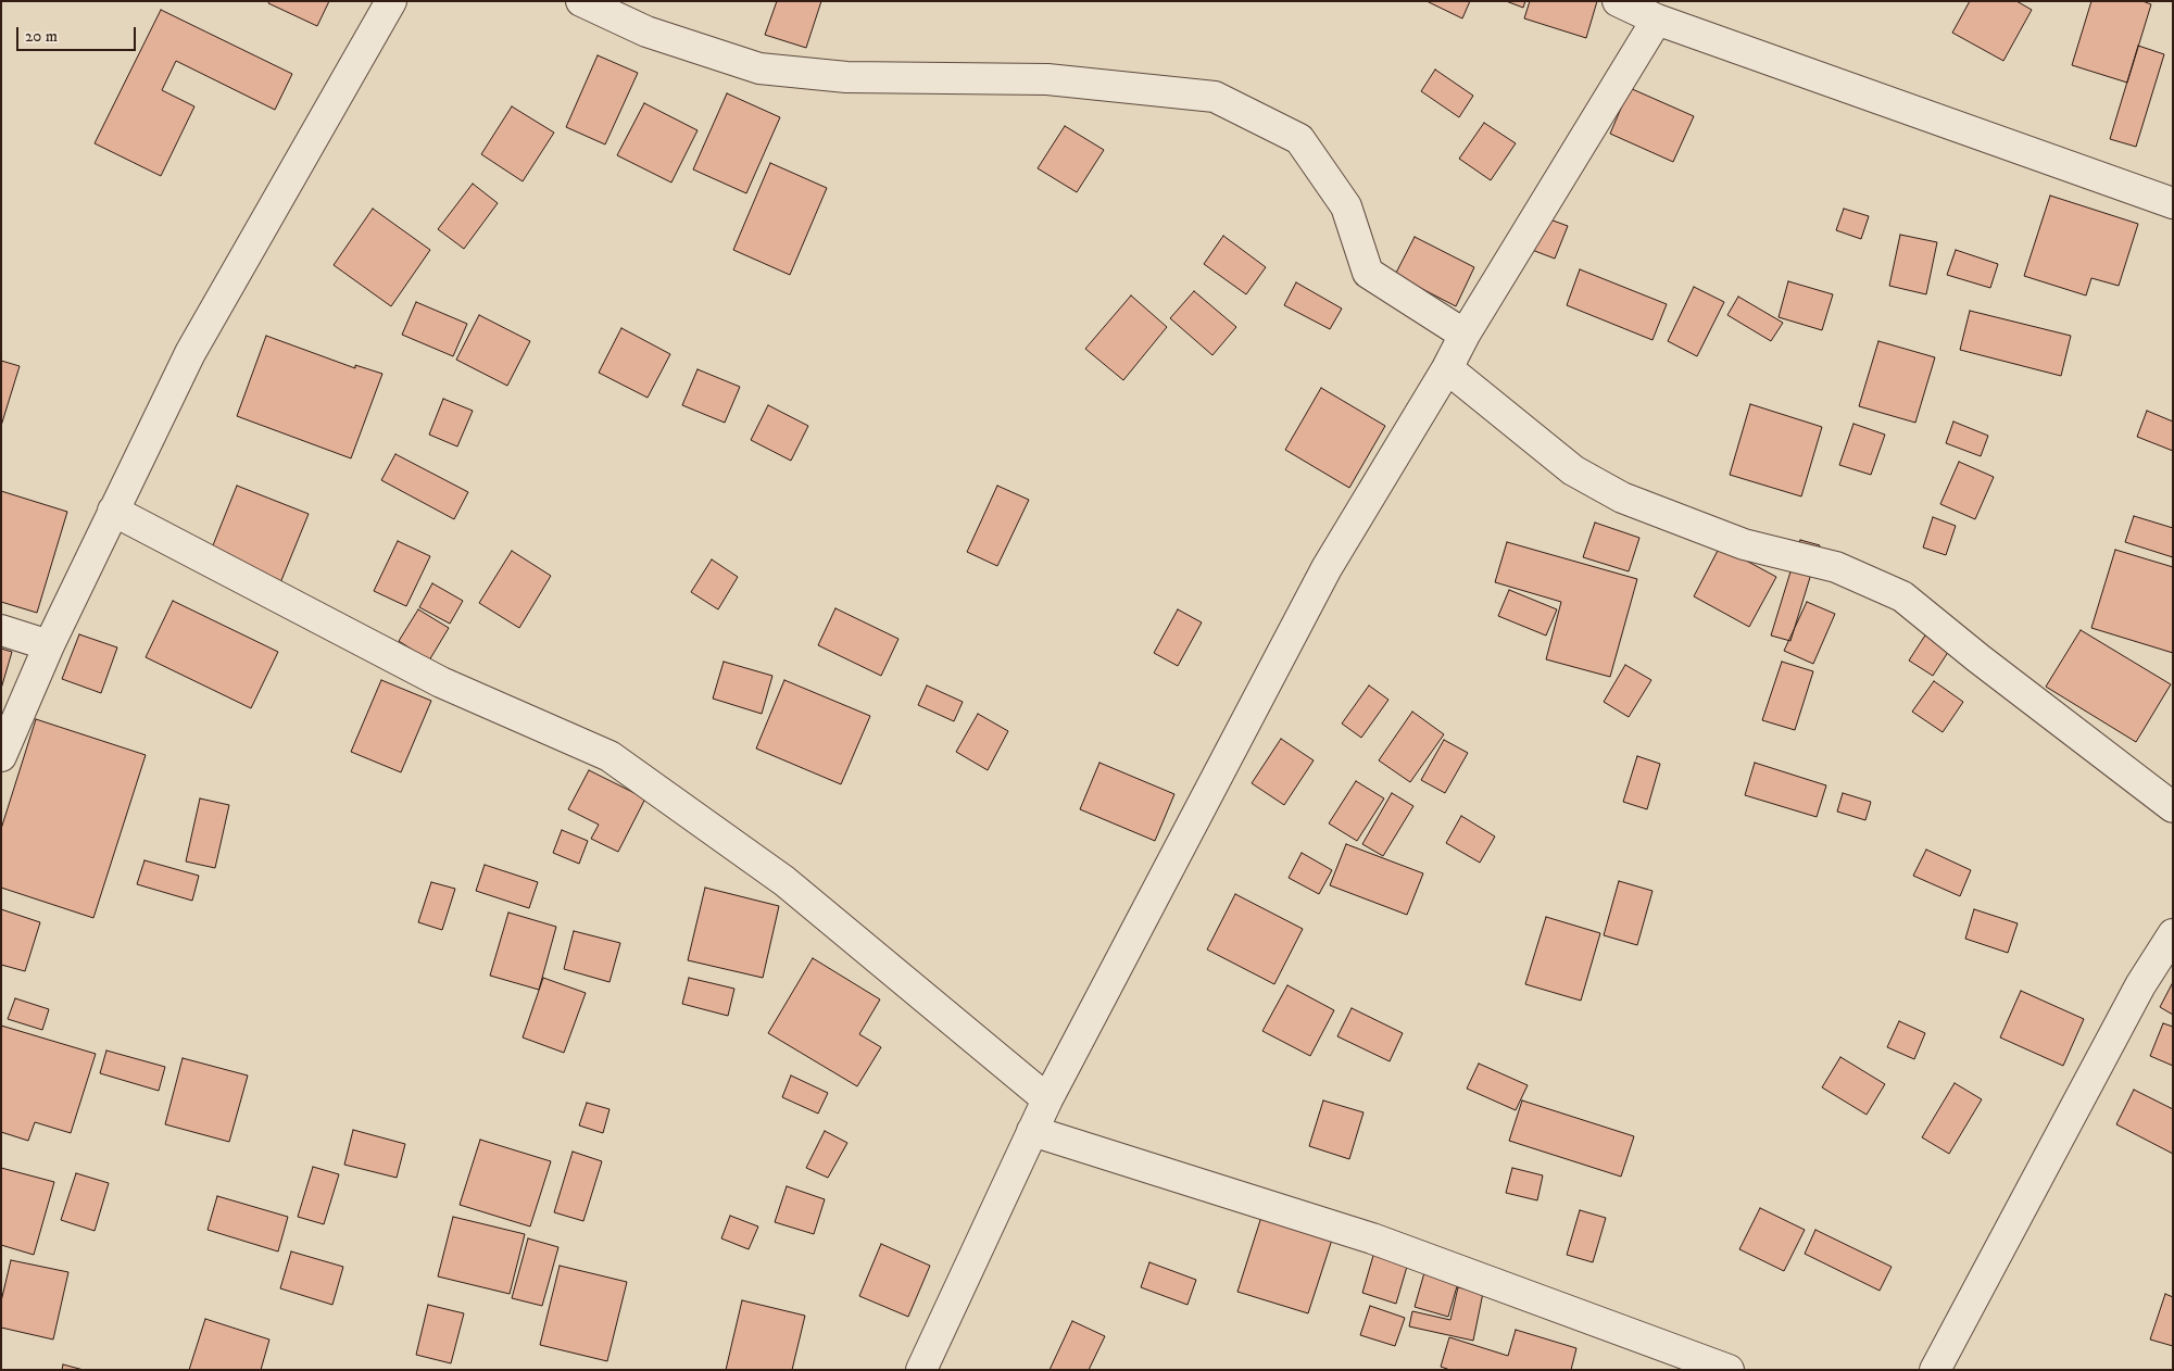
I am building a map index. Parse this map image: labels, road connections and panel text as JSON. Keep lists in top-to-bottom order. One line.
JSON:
{"scale_bar":"20 m"}
